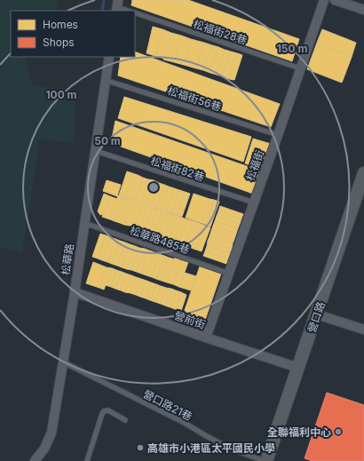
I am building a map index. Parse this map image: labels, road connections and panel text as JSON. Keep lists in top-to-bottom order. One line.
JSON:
{"streets":{"street":["松福街","松華路","營口路","營前街"],"lane":["松福街28巷","松福街56巷","松福街82巷","松華路485巷","營口路21巷"]},"crossings":[["松福街28巷","松福街"],["松福街56巷","松福街"],["松福街56巷","松華路"],["松福街","松福街82巷"],["松福街","松華路485巷"],["松福街","營前街"],["松福街82巷","松華路"],["松華路485巷","松華路"],["松華路","營前街"],["松華路","營口路21巷"],["營口路","營前街"],["營口路","營口路21巷"]],"places":["全聯福利中心","高雄市小港區太平國民小學"],"legend":["Homes","Shops"],"rings":["150 m","100 m","50 m"]}
